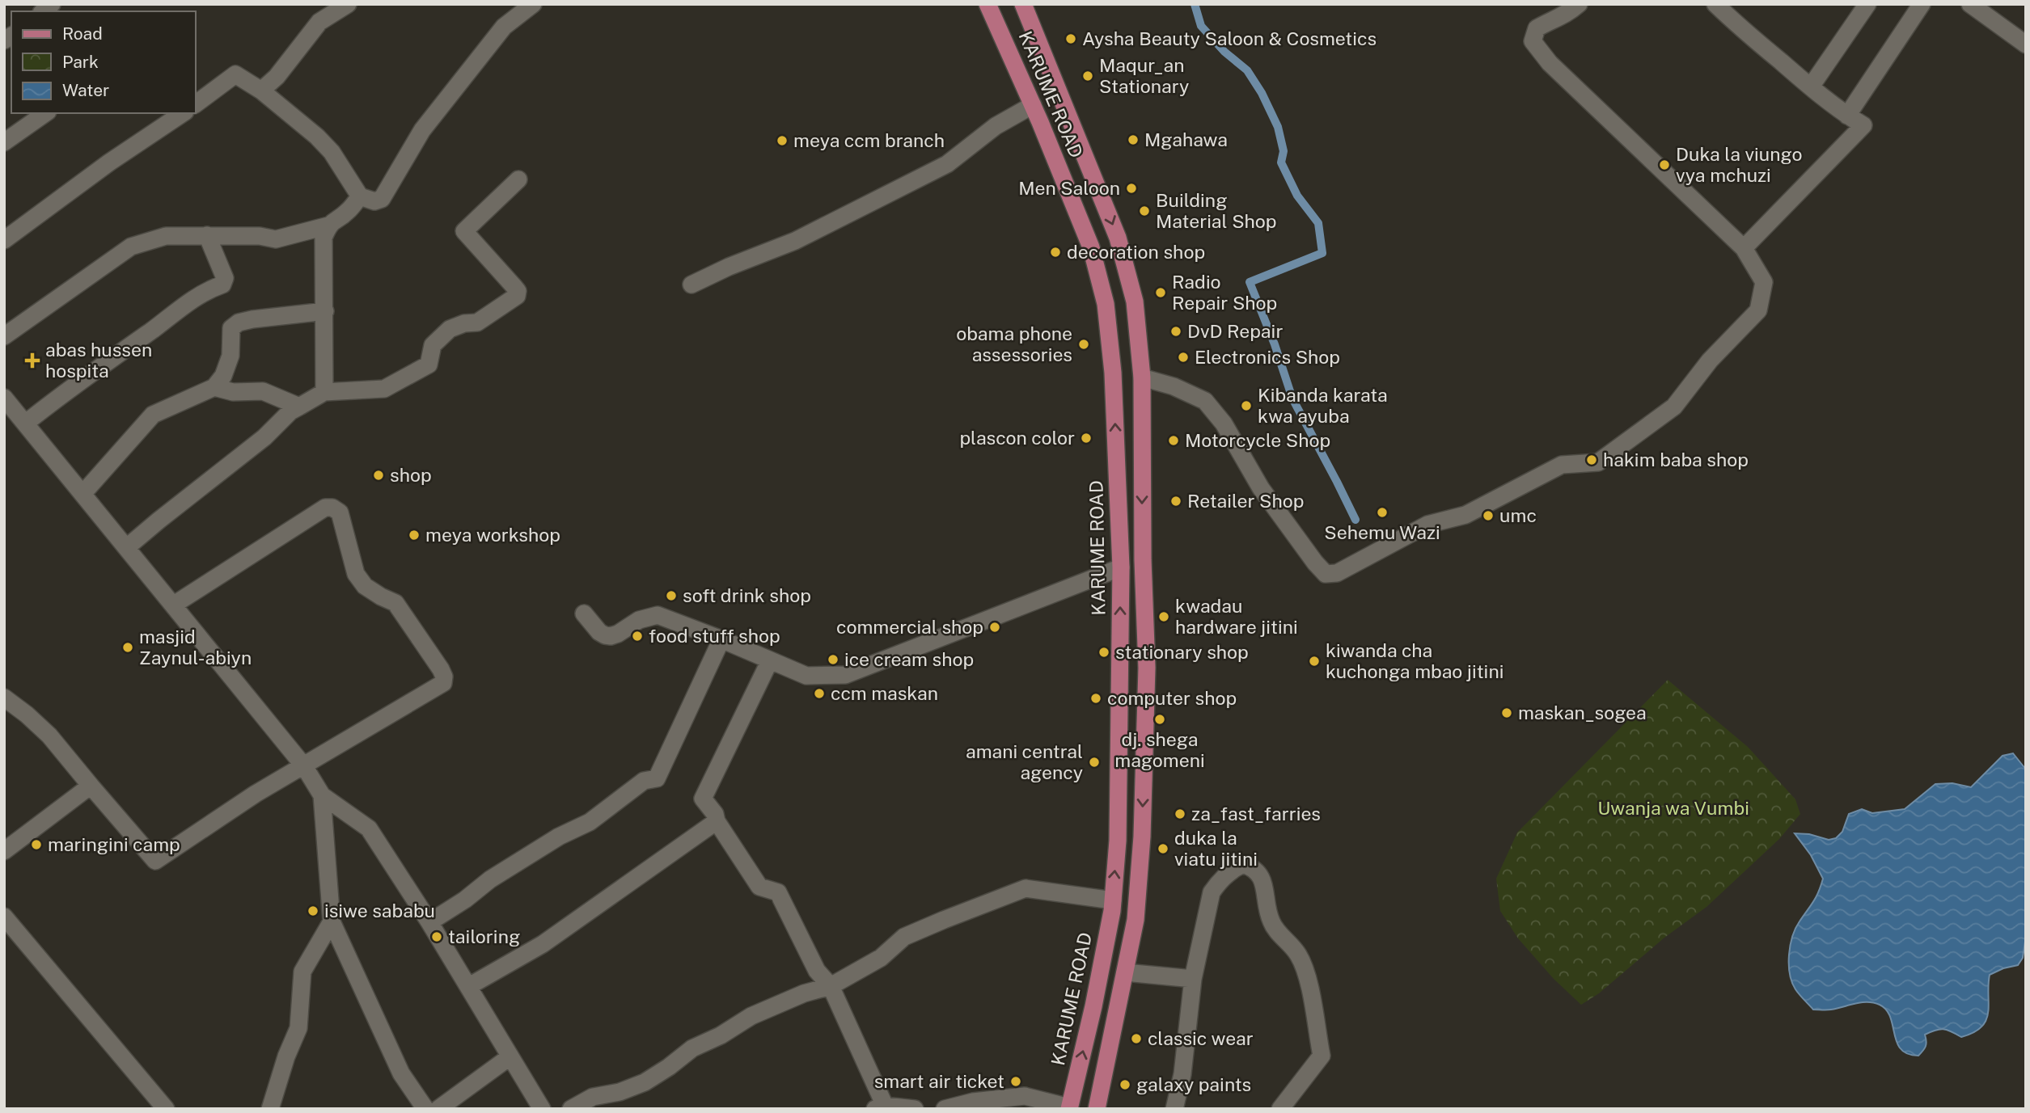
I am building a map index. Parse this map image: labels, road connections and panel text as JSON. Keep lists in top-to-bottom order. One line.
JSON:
{"streets":{"main road":["KARUME ROAD"]},"parks":["Uwanja wa Vumbi"],"places":{"other":["Aysha Beauty Saloon & Cosmetics","Maqur_an Stationary","Mgahawa","meya ccm branch","Duka la viungo vya mchuzi","Men Saloon","Building Material Shop","decoration shop","Radio Repair Shop","DvD Repair","obama phone assessories","Electronics Shop","Kibanda karata kwa ayuba","plascon color","Motorcycle Shop","hakim baba shop","shop","Retailer Shop","Sehemu Wazi","umc","meya workshop","soft drink shop","kwadau hardware jitini","commercial shop","food stuff shop","masjid Zaynul-abiyn","stationary shop","ice cream shop","kiwanda cha kuchonga mbao jitini","ccm maskan","computer shop","maskan_sogea","dj. shega magomeni","amani central agency","za_fast_farries","maringini camp","duka la viatu jitini","isiwe sababu","tailoring","classic wear","smart air ticket","galaxy paints"],"health":["abas hussen hospita"]},"legend":["Road","Park","Water"]}
